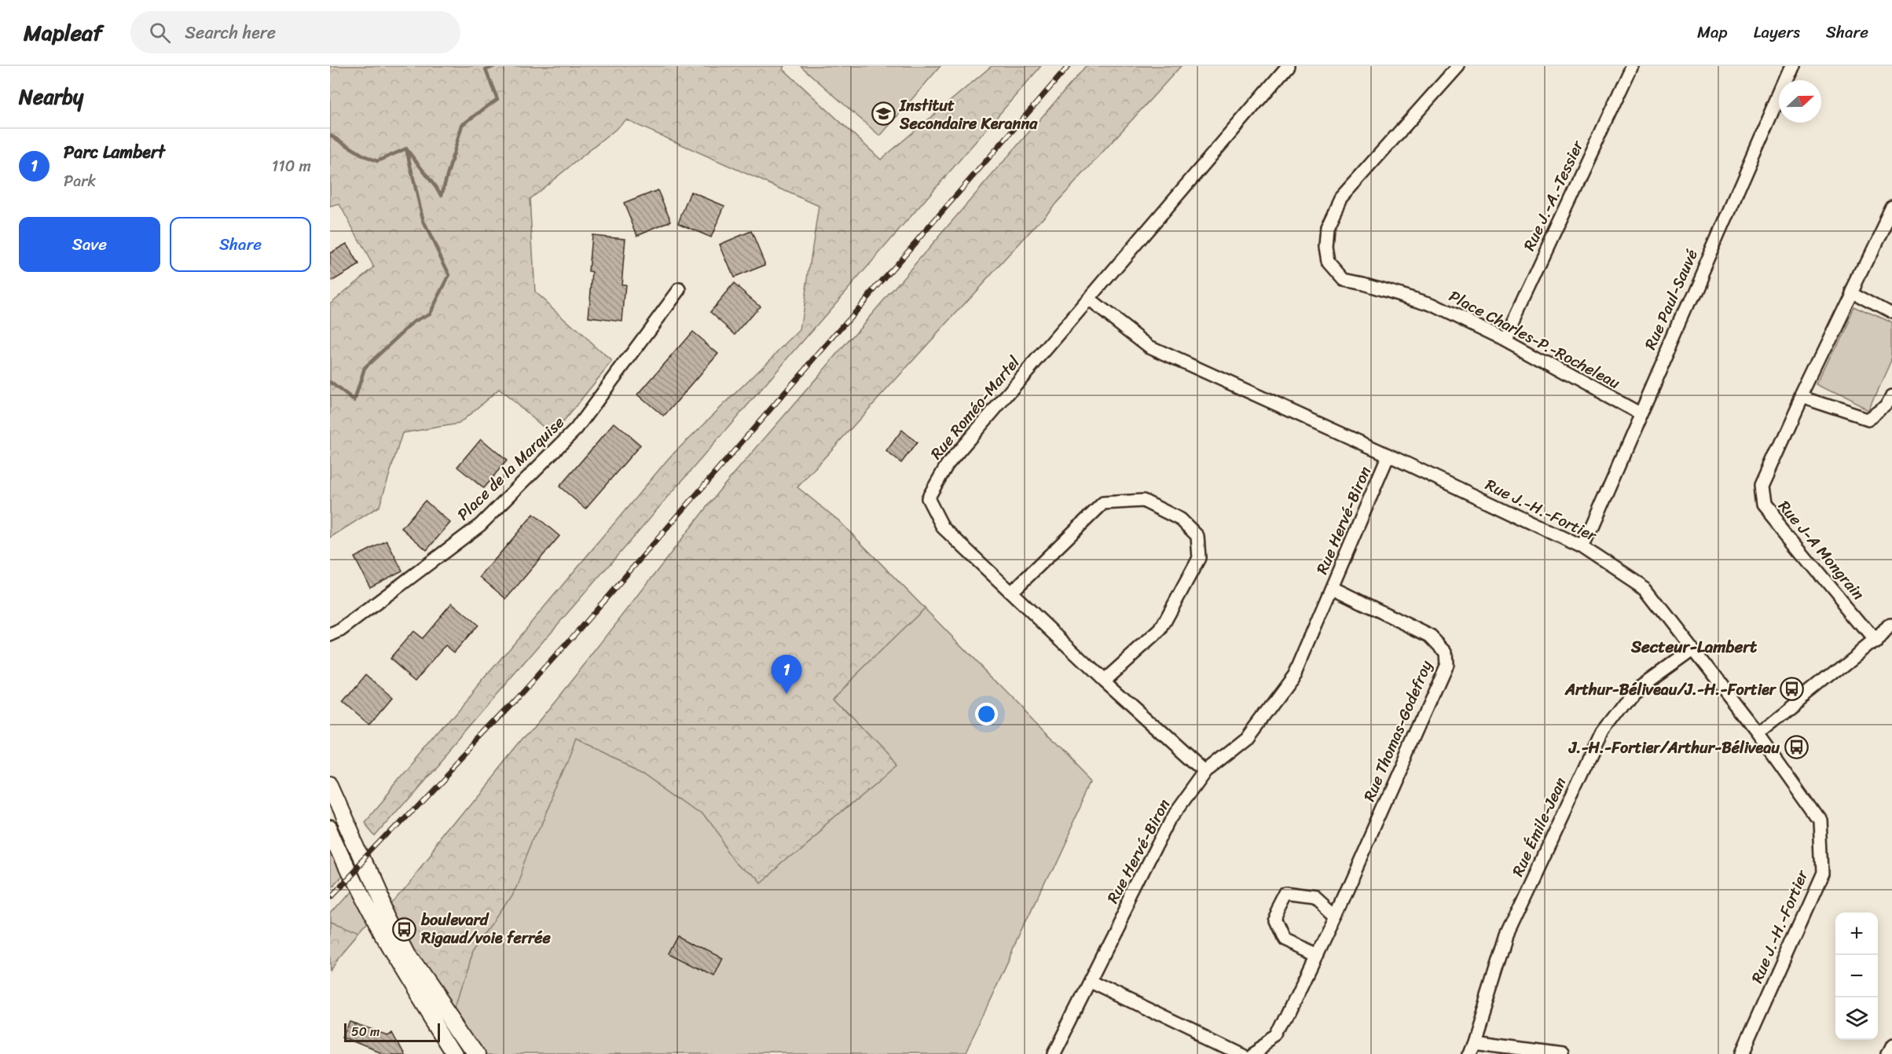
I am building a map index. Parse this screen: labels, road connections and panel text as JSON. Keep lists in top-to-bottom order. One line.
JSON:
{"streets":{"street":["Rue J.-A.-Tessier","Rue Paul-Sauvé","Place Charles-P.-Rocheleau","Rue Roméo-Martel","Place de la Marquise","Rue J.-H.-Fortier","Rue Hervé-Biron","Rue J-A Mongrain","Rue Thomas-Godefroy","Rue Émile-Jean"]},"crossings":[["Rue J.-A.-Tessier","Place Charles-P.-Rocheleau"],["Rue Paul-Sauvé","Place Charles-P.-Rocheleau"],["Rue Paul-Sauvé","Rue J.-H.-Fortier"],["Rue Roméo-Martel","Rue J.-H.-Fortier"],["Rue Roméo-Martel","Rue Hervé-Biron"],["Rue J.-H.-Fortier","Rue Hervé-Biron"],["Rue J.-H.-Fortier","Rue Émile-Jean"],["Rue Hervé-Biron","Rue Thomas-Godefroy"]],"districts":["Secteur-Lambert"],"places":{"school or university":["Institut Secondaire Keranna"],"bus stop":["Arthur-Béliveau/J.-H.-Fortier","J.-H.-Fortier/Arthur-Béliveau","boulevard Rigaud/voie ferrée"]},"scale_bar":"50 m","north":"right","page":{"header":"Mapleaf","search":"Search here","nav":["Map","Layers","Share"],"heading":"Nearby","list":[{"mark":"1","name":"Parc Lambert","note":"Park","value":"110 m"}],"buttons":["Save","Share"],"pins":"1","map_buttons":["+","−"],"scale":"50 m"}}
